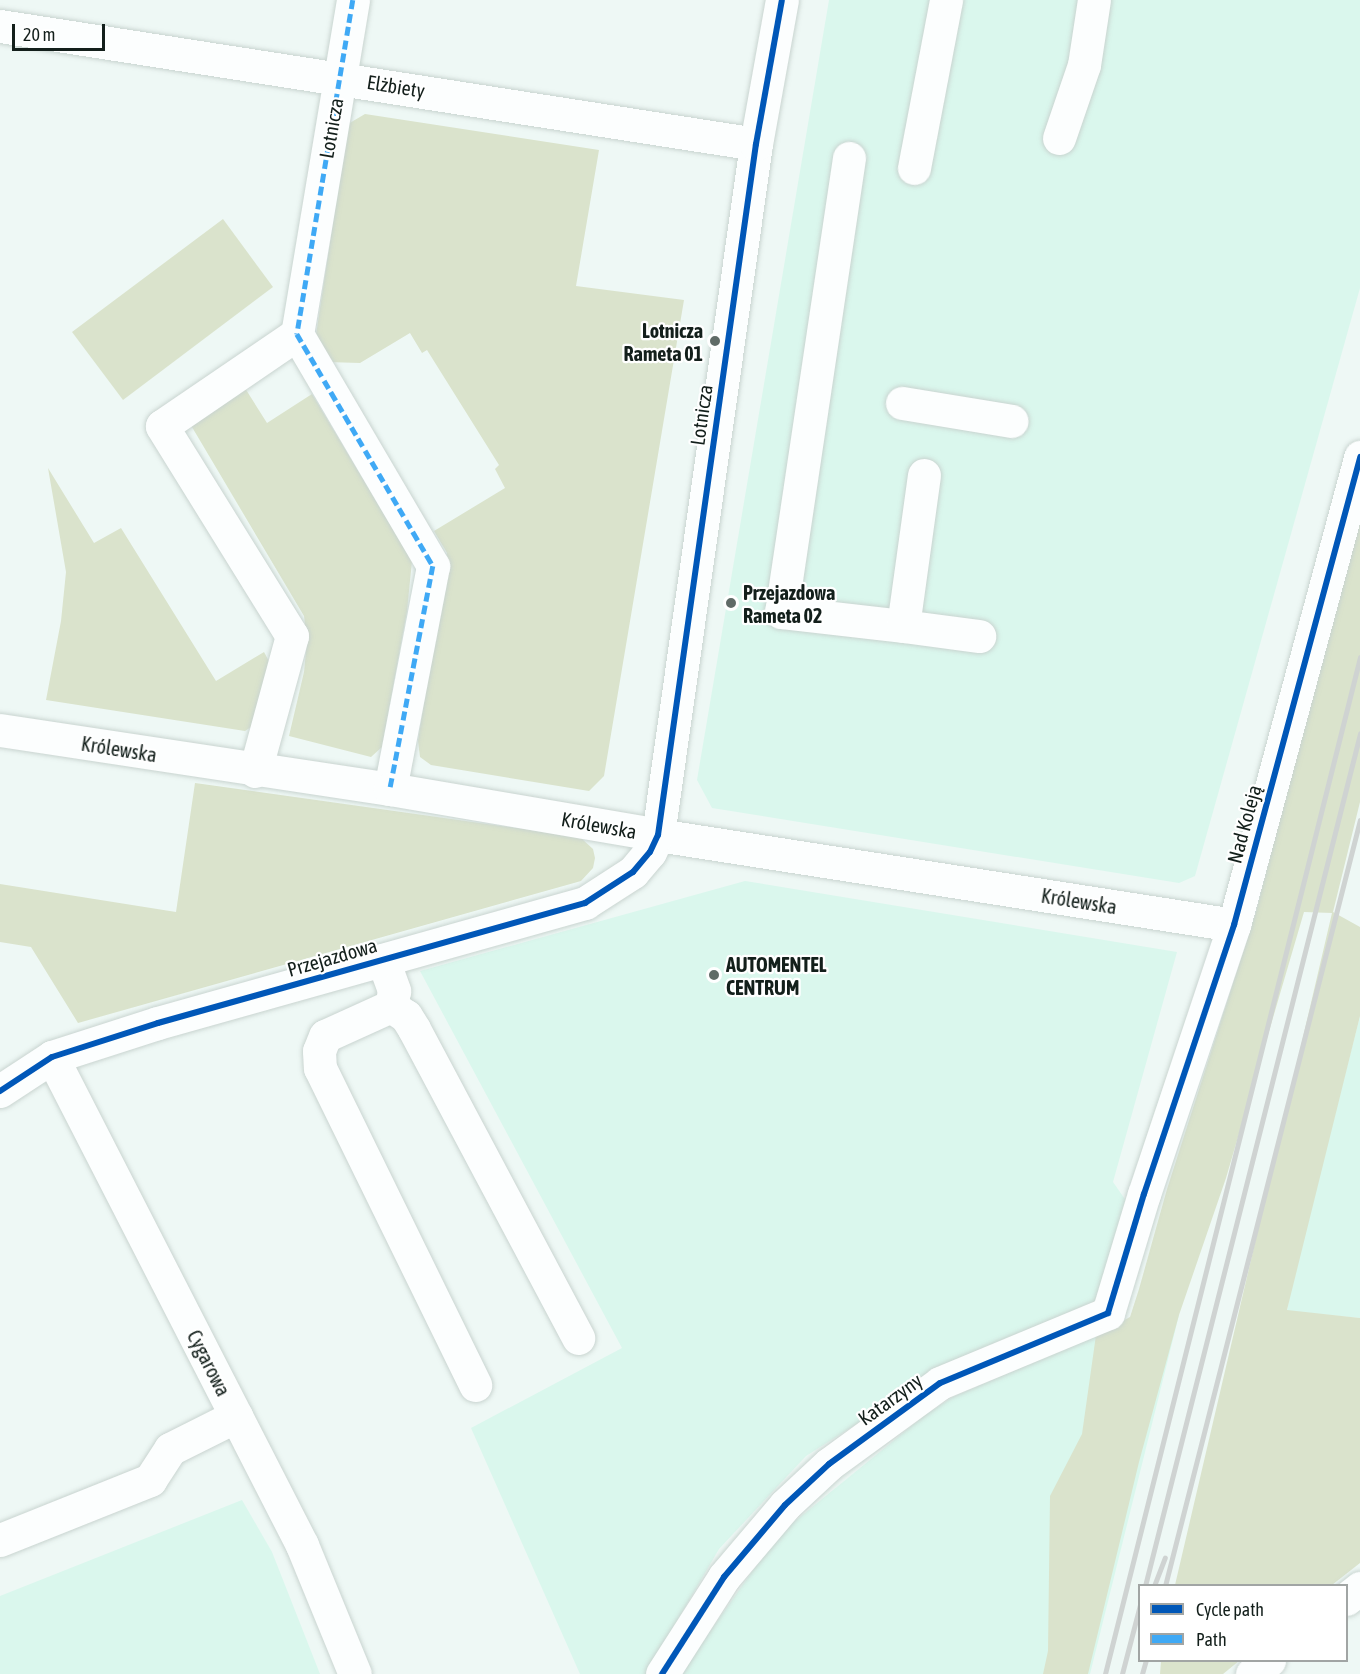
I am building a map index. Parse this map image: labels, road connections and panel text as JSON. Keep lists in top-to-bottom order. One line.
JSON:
{"streets":{"street":["Elżbiety","Lotnicza","Królewska","Nad Koleją","Przejazdowa","Cygarowa","Katarzyny"]},"crossings":[["Elżbiety","Lotnicza"],["Lotnicza","Królewska"],["Lotnicza","Przejazdowa"],["Królewska","Nad Koleją"],["Królewska","Przejazdowa"],["Nad Koleją","Katarzyny"],["Przejazdowa","Cygarowa"]],"places":["Lotnicza Rameta 01","Przejazdowa Rameta 02","AUTOMENTEL CENTRUM"],"legend":["Cycle path","Path"],"scale_bar":"20 m"}
